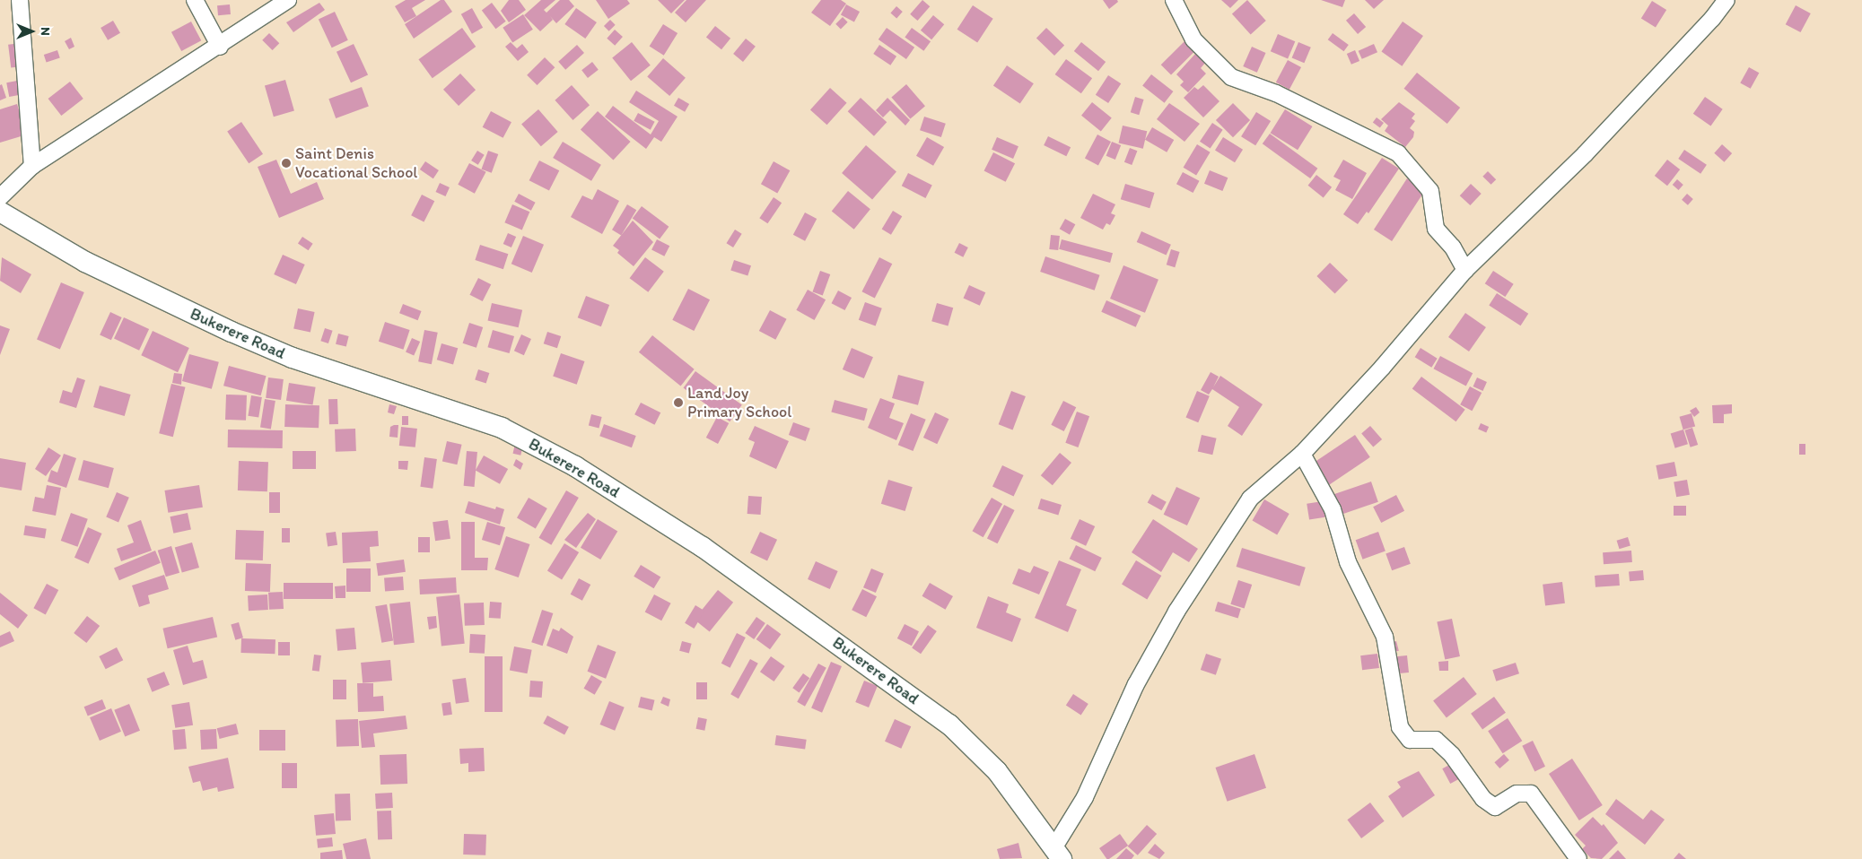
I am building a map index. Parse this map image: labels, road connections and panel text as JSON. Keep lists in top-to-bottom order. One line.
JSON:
{"streets":{"street":["Bukerere Road"]},"places":["Saint Denis Vocational School","Land Joy Primary School"],"north":"right"}
